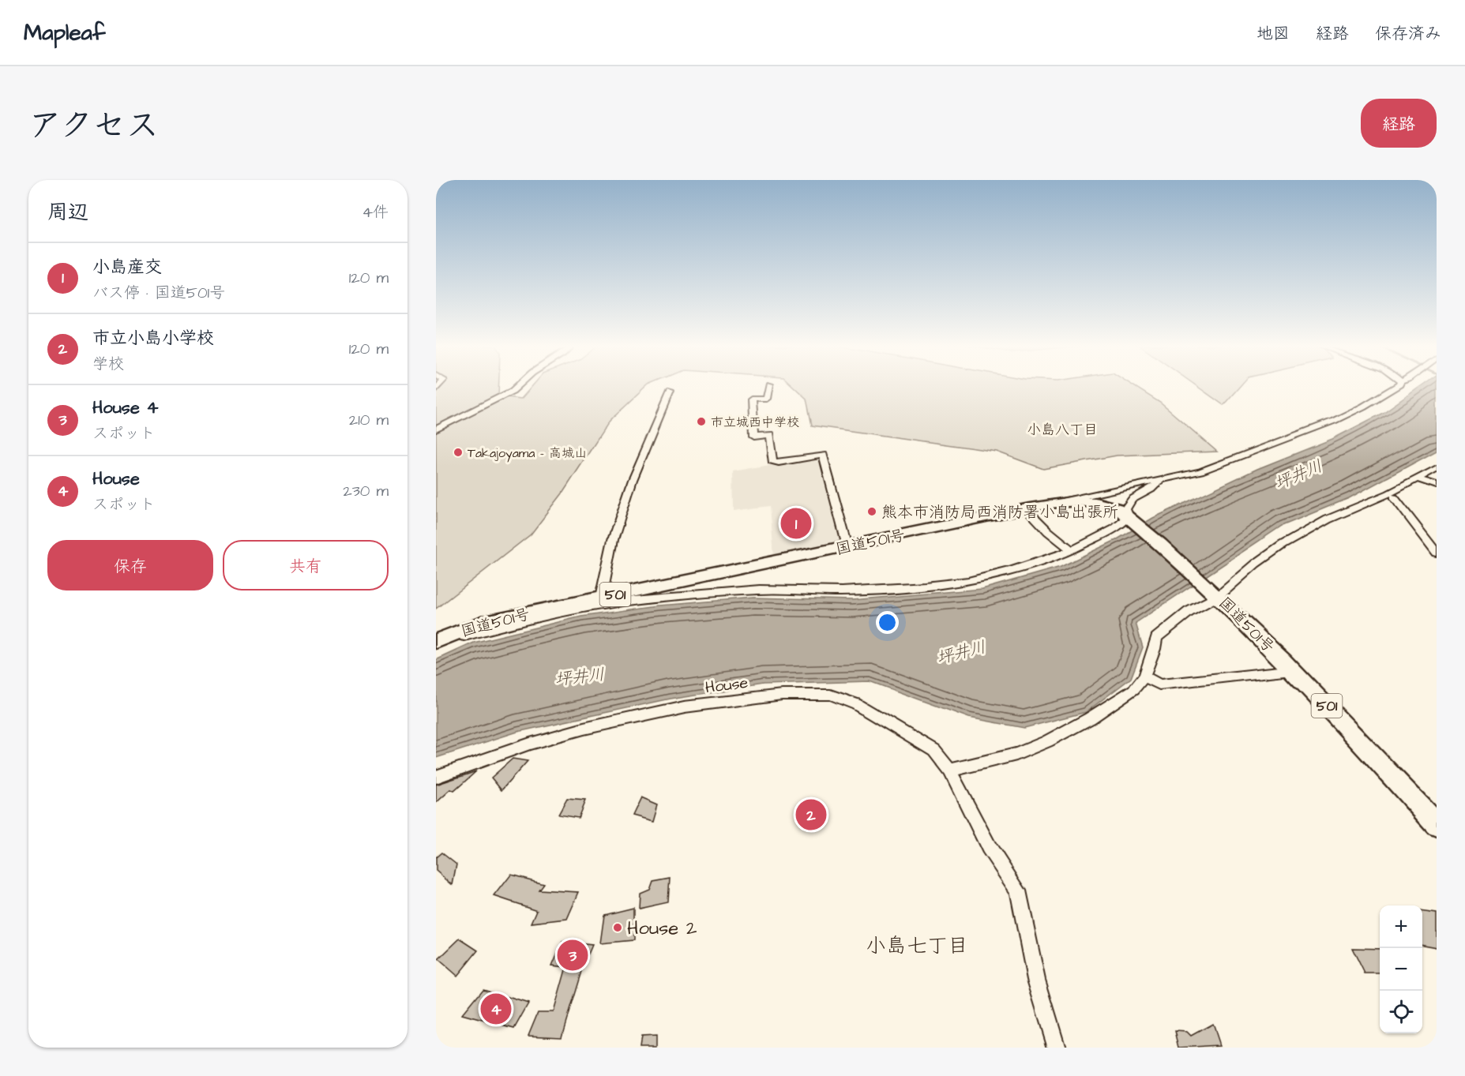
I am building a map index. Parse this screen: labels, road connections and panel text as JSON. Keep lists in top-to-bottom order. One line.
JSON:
{"streets":{"highway":["国道501号","501"],"street":["House"]},"districts":["小島八丁目","小島七丁目"],"water":["坪井川"],"places":["市立城西中学校","Takajoyama - 高城山","熊本市消防局西消防署小島出張所","House 2"],"page":{"header":"Mapleaf","nav":["地図","経路","保存済み"],"title":"アクセス","buttons":["経路",["保存","共有"]],"heading":["周辺","4件"],"list":[{"mark":"1","name":"小島産交","note":"バス停 · 国道501号","value":"120 m"},{"mark":"2","name":"市立小島小学校","note":"学校","value":"120 m"},{"mark":"3","name":"House 4","note":"スポット","value":"210 m"},{"mark":"4","name":"House","note":"スポット","value":"230 m"}],"pins":["1","2","3","4"],"map_buttons":["+","−"]}}
